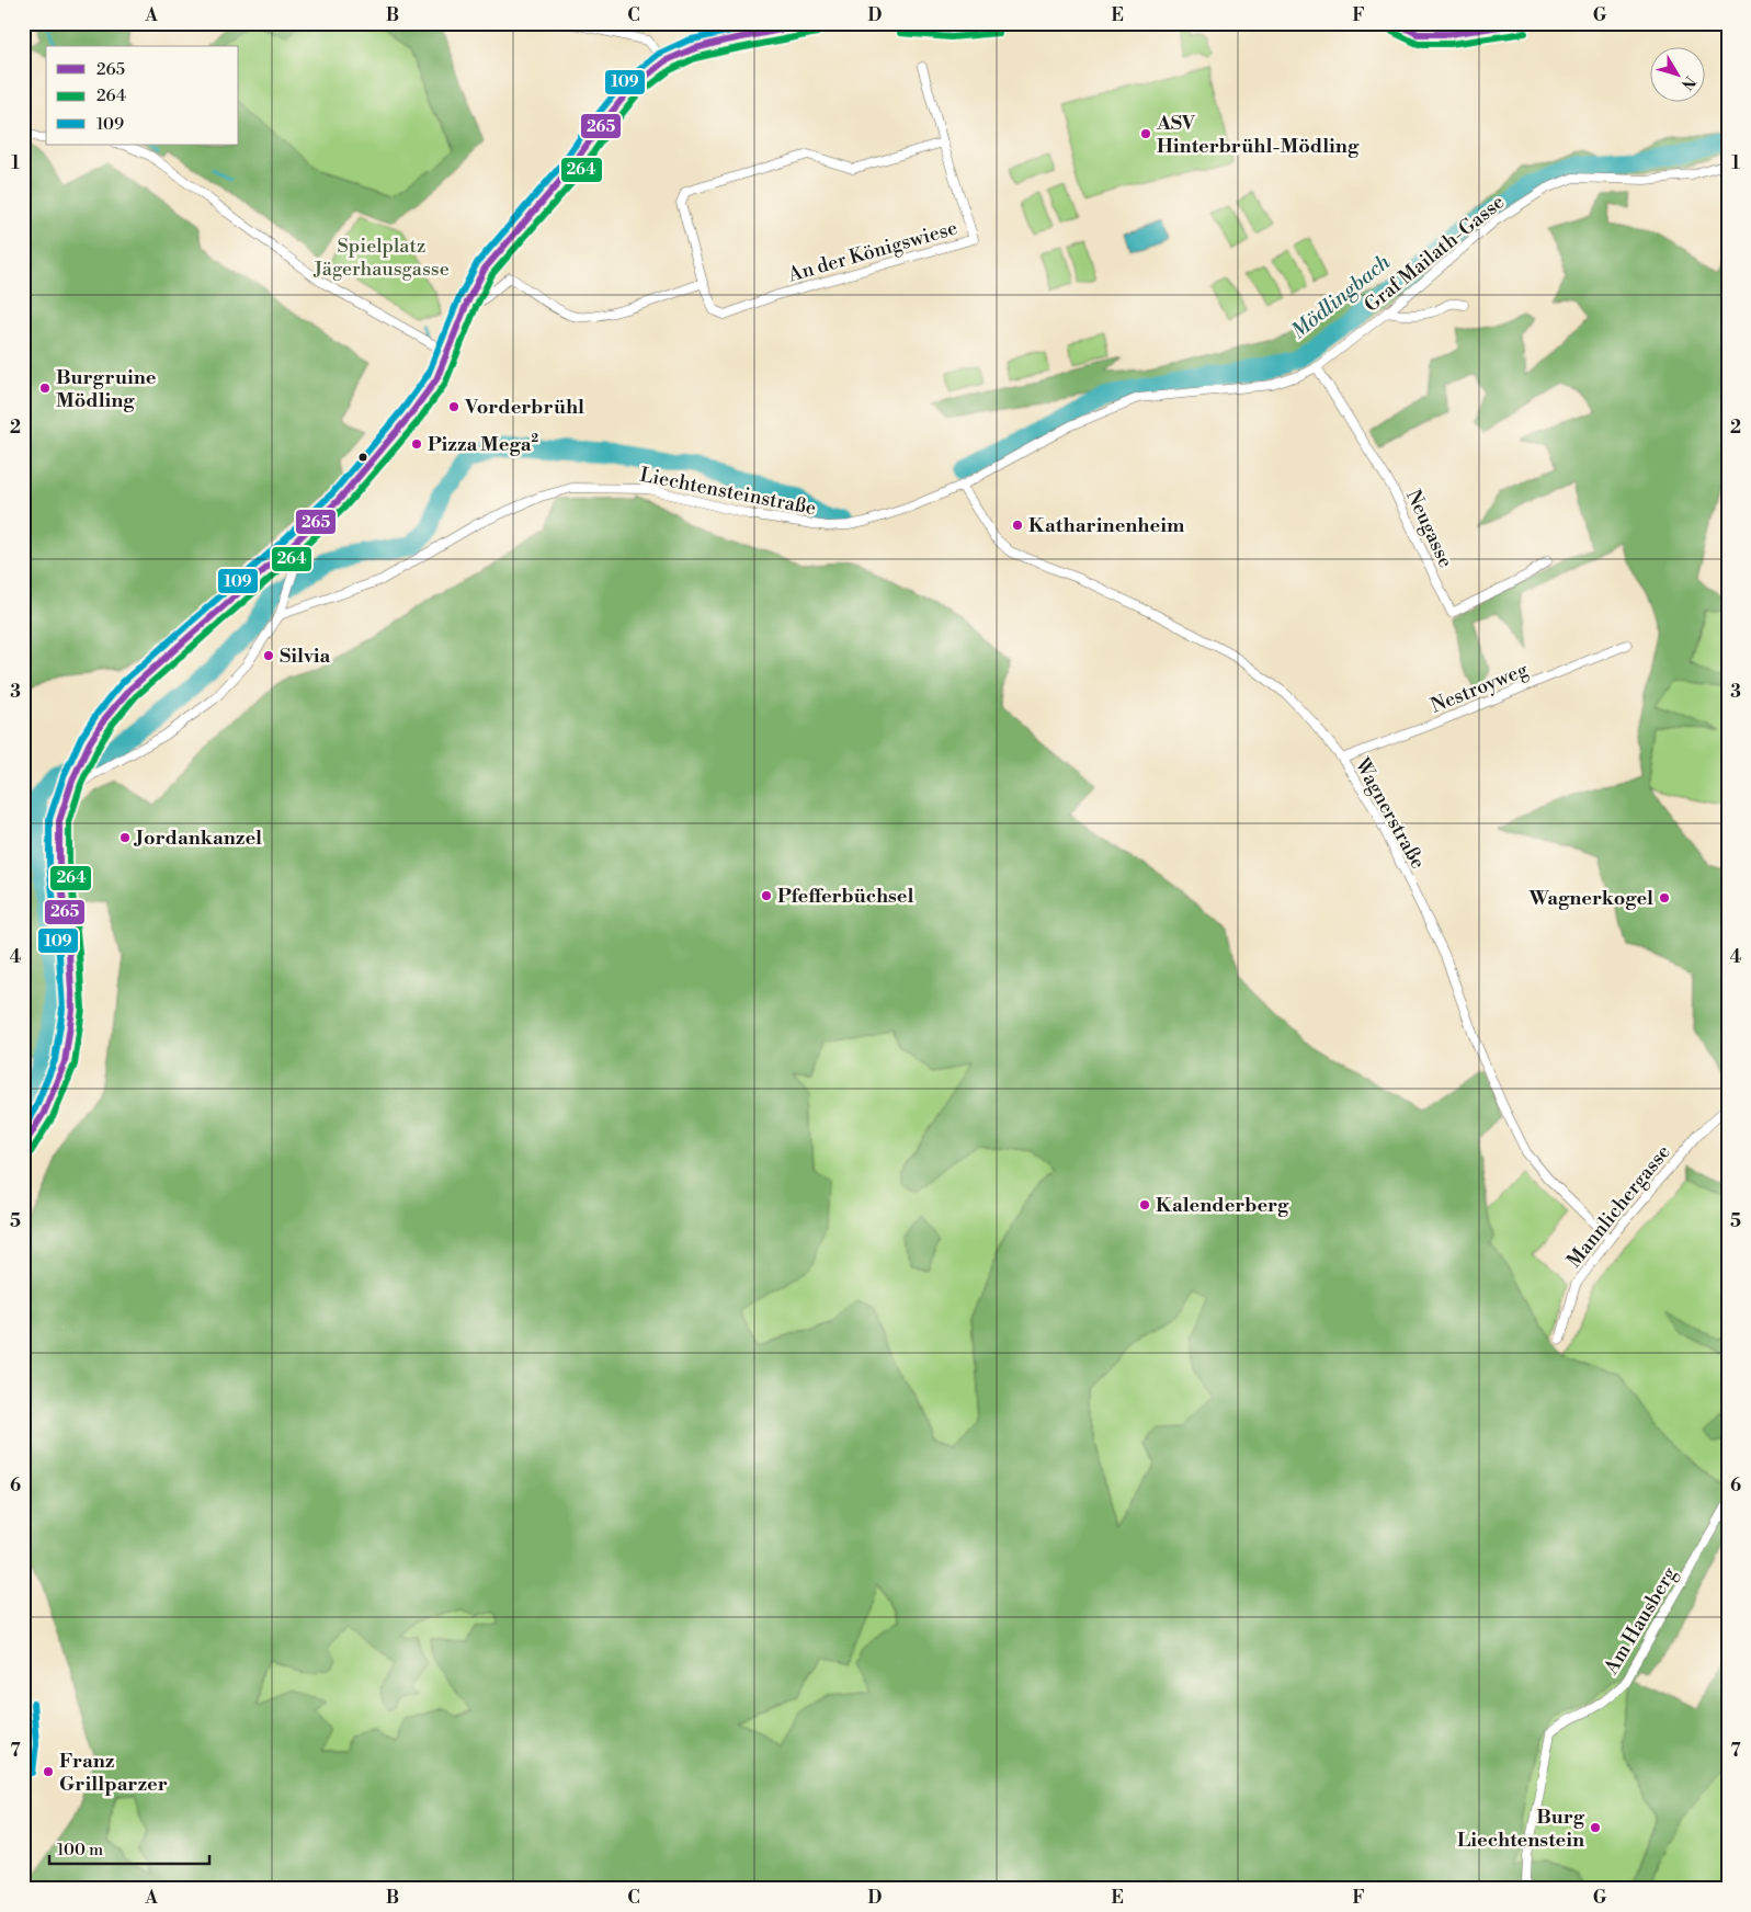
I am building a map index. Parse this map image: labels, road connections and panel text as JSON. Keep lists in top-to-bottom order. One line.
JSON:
{"streets":{"street":["An der Königswiese","Graf Mailath-Gasse","Liechtensteinstraße","Neugasse","Nestroyweg","Wagnerstraße","Mannlichergasse","Am Hausberg"]},"crossings":[["Graf Mailath-Gasse","Liechtensteinstraße"],["Graf Mailath-Gasse","Neugasse"],["Graf Mailath-Gasse","Wagnerstraße"],["Liechtensteinstraße","Wagnerstraße"],["Nestroyweg","Wagnerstraße"],["Wagnerstraße","Mannlichergasse"]],"water":["Mödlingbach"],"parks":["Spielplatz Jägerhausgasse"],"places":["ASV Hinterbrühl-Mödling","Burgruine Mödling","Vorderbrühl","Pizza Mega²","Katharinenheim","Silvia","Jordankanzel","Pfefferbüchsel","Wagnerkogel","Kalenderberg","Franz Grillparzer","Burg Liechtenstein"],"lines":["transit line 265","transit line 109","transit line 264"],"legend":["265","264","109"],"scale_bar":"100 m","north":"bottom right","grid":{"columns":["A","B","C","D","E","F","G"],"rows":["1","2","3","4","5","6","7"]}}
